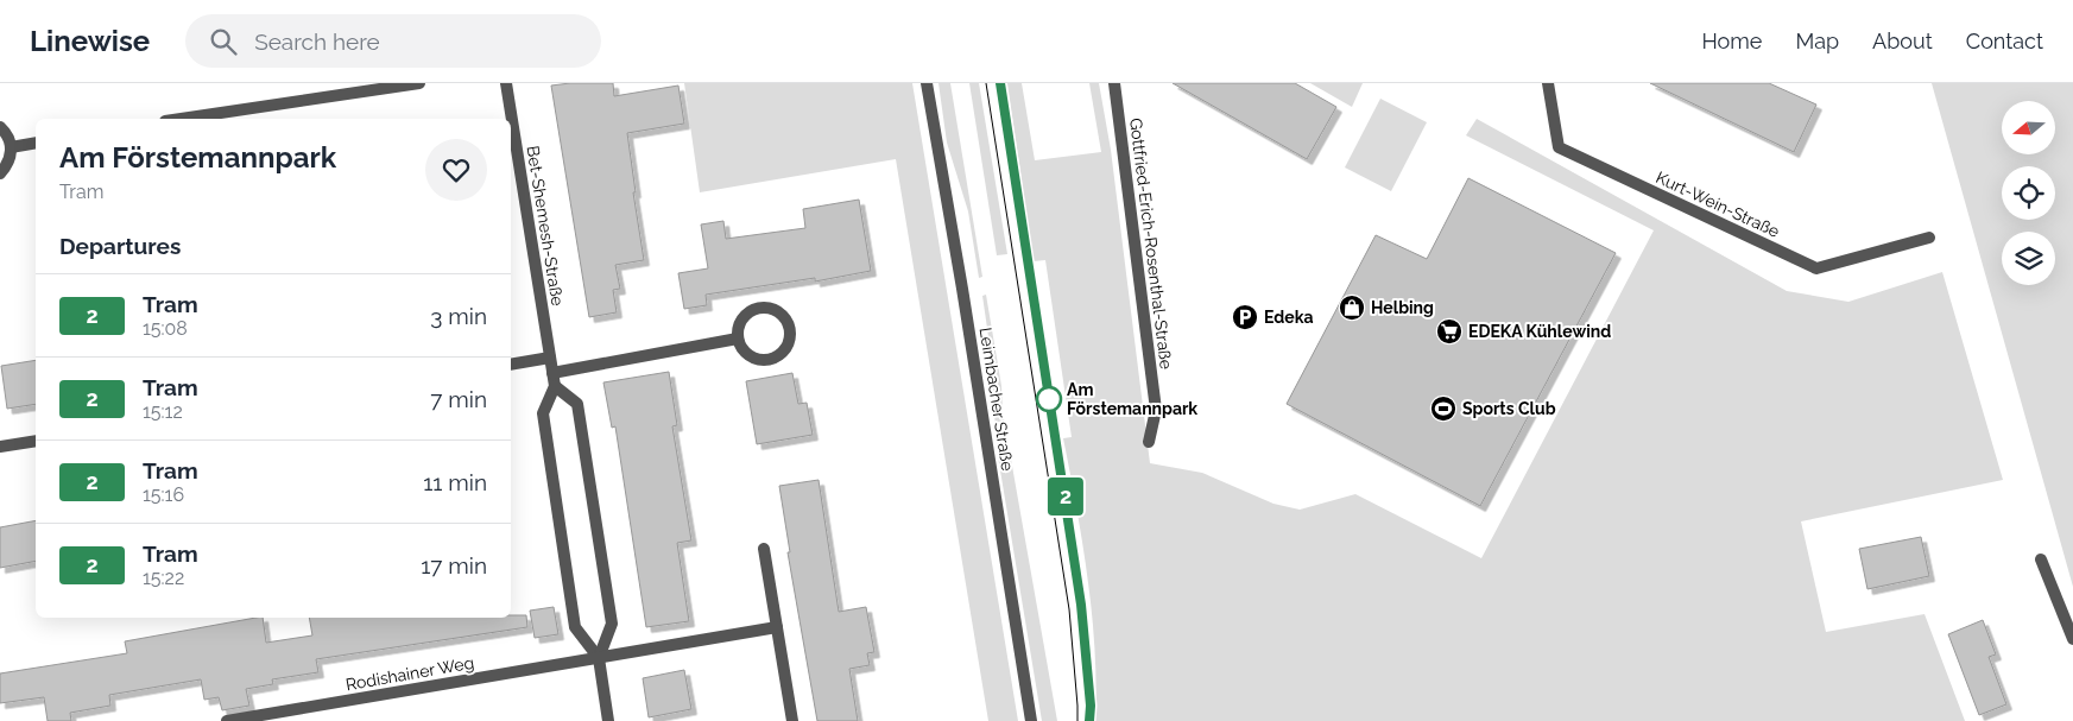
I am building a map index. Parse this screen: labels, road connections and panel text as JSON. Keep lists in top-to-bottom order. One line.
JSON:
{"streets":{"street":["Kurt-Wein-Straße","Bet-Shemesh-Straße","Gottfried-Erich-Rosenthal-Straße","Leimbacher Straße","Rodishainer Weg"]},"places":{"shop":["Helbing"],"parking":["Edeka"],"supermarket":["EDEKA Kühlewind"],"other":["Am Förstemannpark"],"sports":["Sports Club"]},"lines":["tram line 2"],"north":"left","page":{"header":"Linewise","search":"Search here","nav":["Home","Map","About","Contact"],"on_map":"2","heading":[["Am Förstemannpark","Tram"],"Departures"],"list":[{"mark":"2","name":"Tram","note":"15:08","value":"3 min"},{"mark":"2","name":"Tram","note":"15:12","value":"7 min"},{"mark":"2","name":"Tram","note":"15:16","value":"11 min"},{"mark":"2","name":"Tram","note":"15:22","value":"17 min"}]}}
